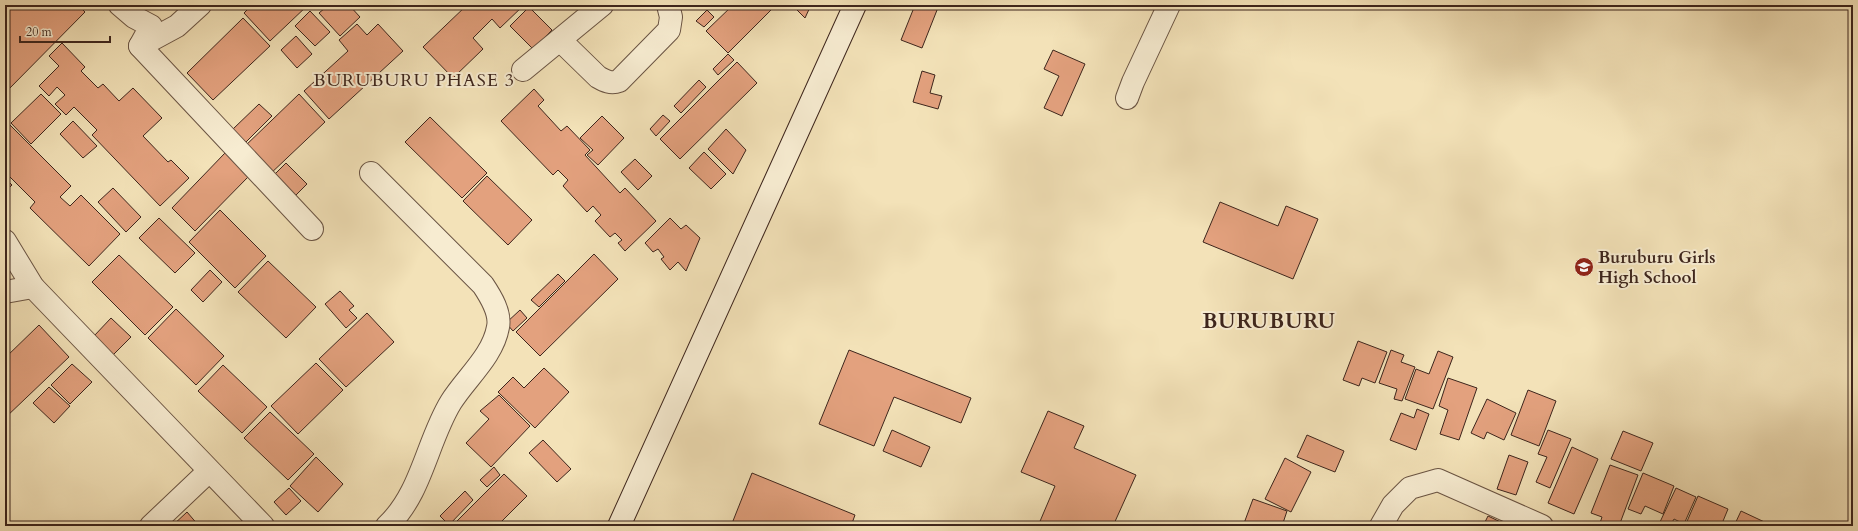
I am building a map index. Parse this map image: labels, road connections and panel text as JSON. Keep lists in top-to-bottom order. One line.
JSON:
{"districts":["BURUBURU PHASE 3","BURUBURU"],"places":{"school or university":["Buruburu Girls High School"]},"scale_bar":"20 m"}
